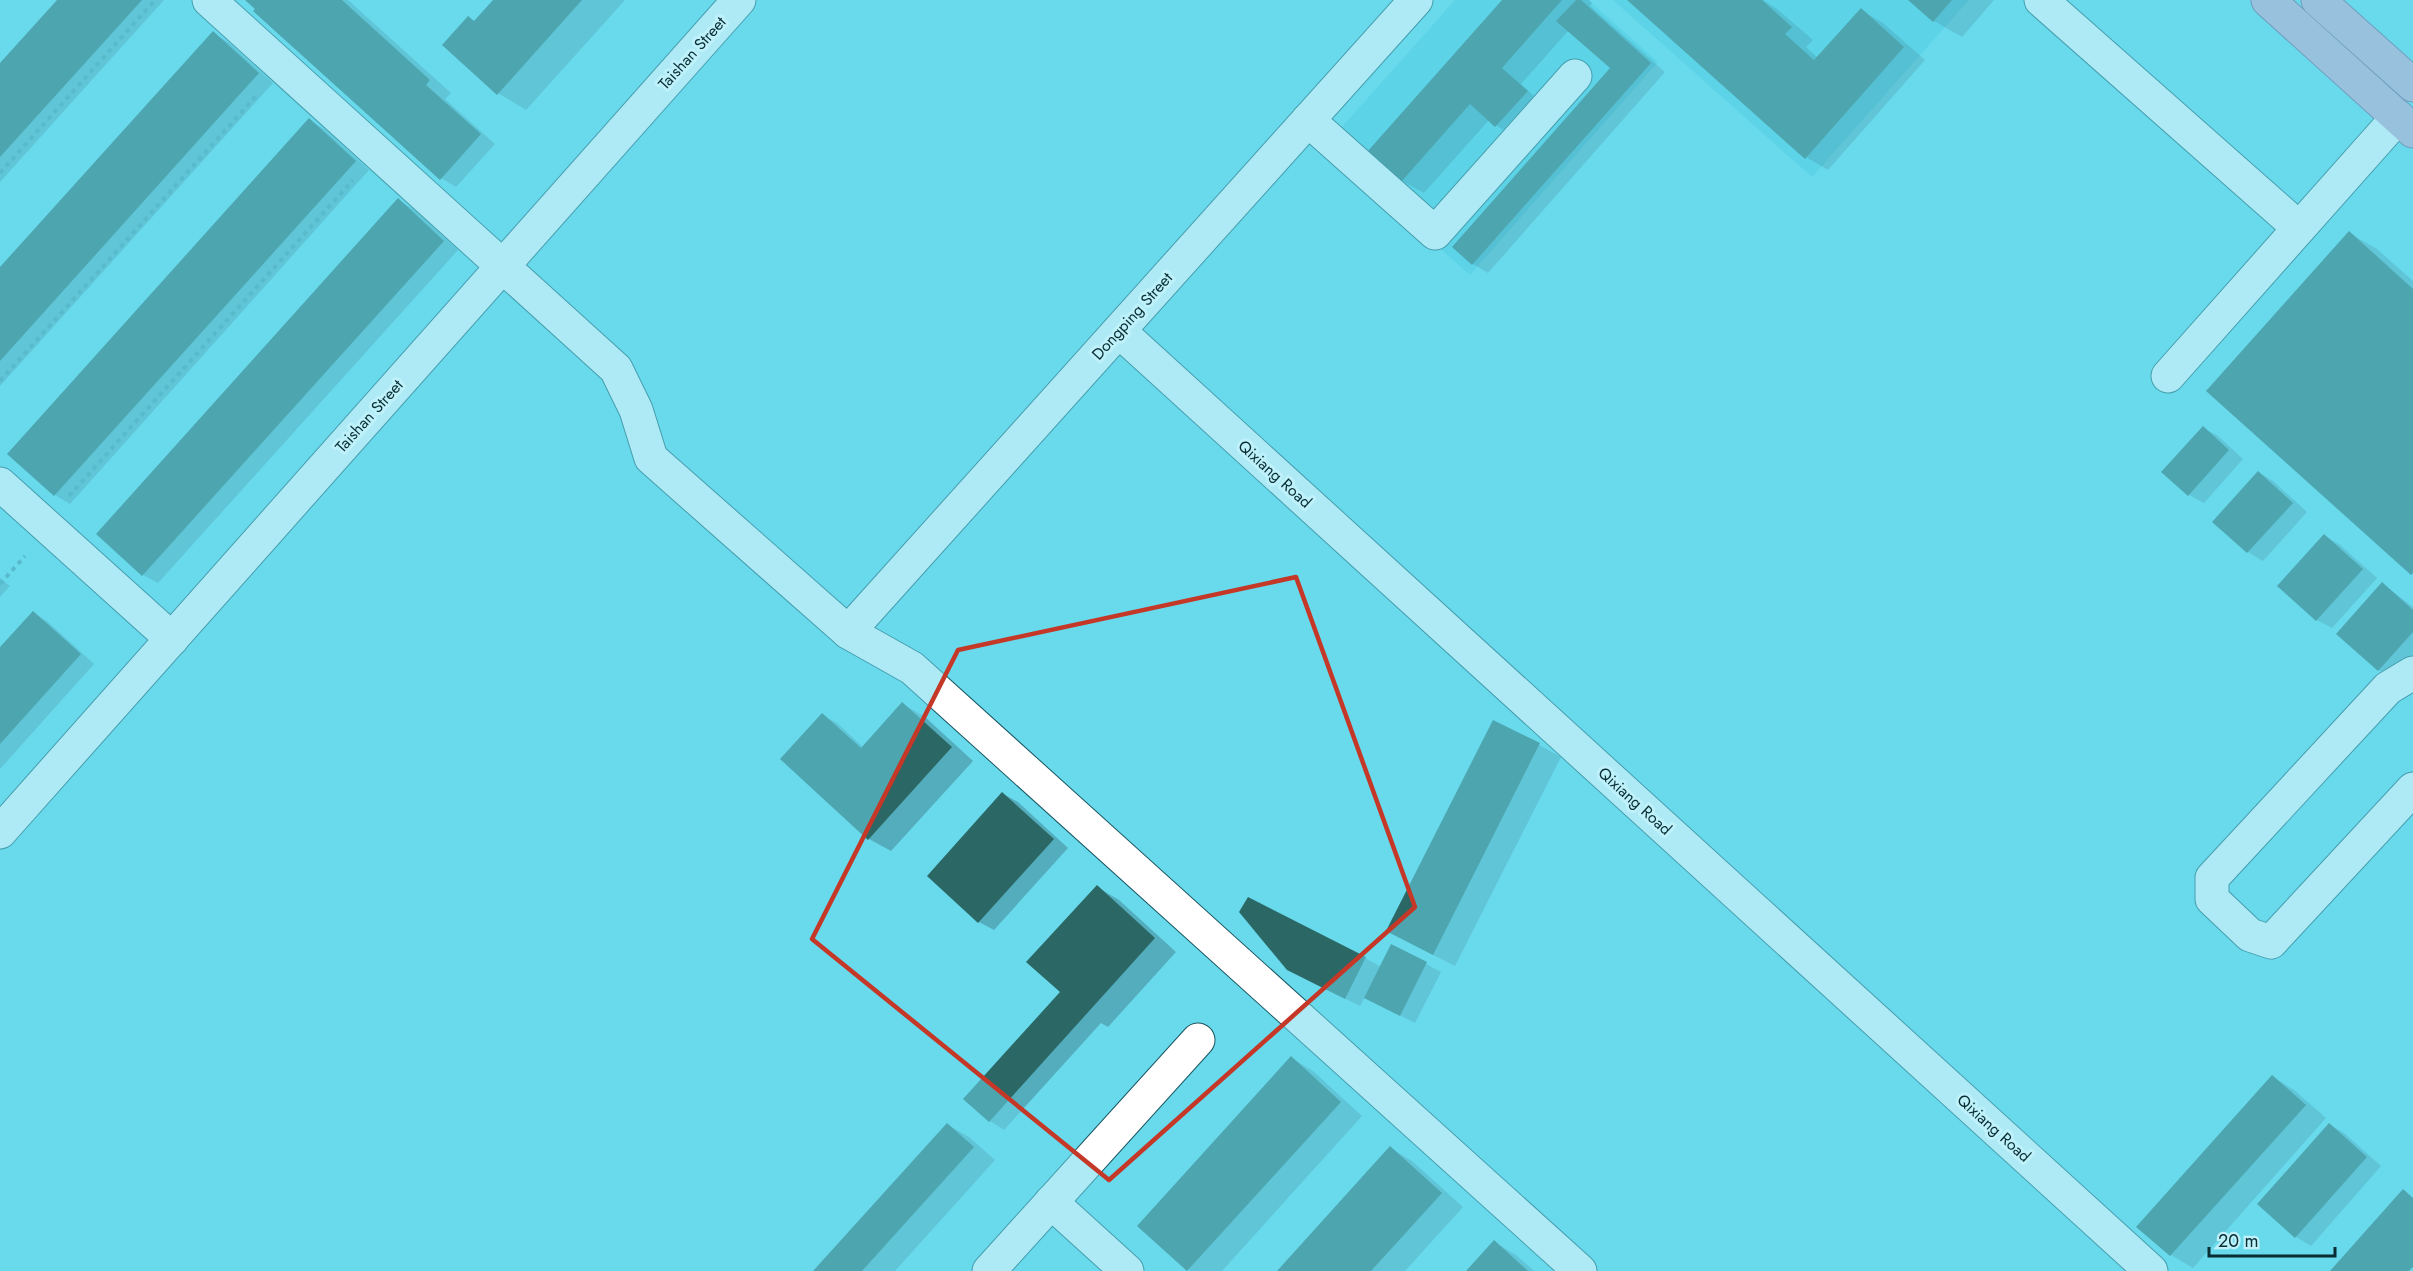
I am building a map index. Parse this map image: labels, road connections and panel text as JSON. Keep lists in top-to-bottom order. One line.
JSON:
{"streets":{"street":["Taishan Street","Dongping Street","Qixiang Road"]},"crossings":[["Dongping Street","Qixiang Road"]],"scale_bar":"20 m"}
